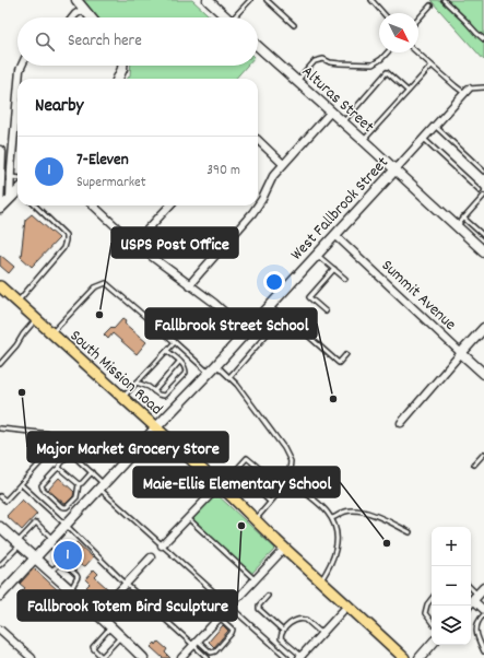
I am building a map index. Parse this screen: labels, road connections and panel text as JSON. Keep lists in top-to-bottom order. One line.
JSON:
{"streets":{"main road":["South Mission Road"],"street":["Alturas Street","West Fallbrook Street","Summit Avenue"]},"crossings":[["Alturas Street","West Fallbrook Street"],["West Fallbrook Street","Summit Avenue"],["West Fallbrook Street","South Mission Road"]],"places":["USPS Post Office","Major Market Grocery Store","Fallbrook Street School","Fallbrook Totem Bird Sculpture","Maie-Ellis Elementary School"],"north":"bottom right","page":{"search":"Search here","heading":"Nearby","list":[{"mark":"1","name":"7-Eleven","note":"Supermarket","value":"390 m"}],"map_buttons":["+","−"],"pins":"1"}}
